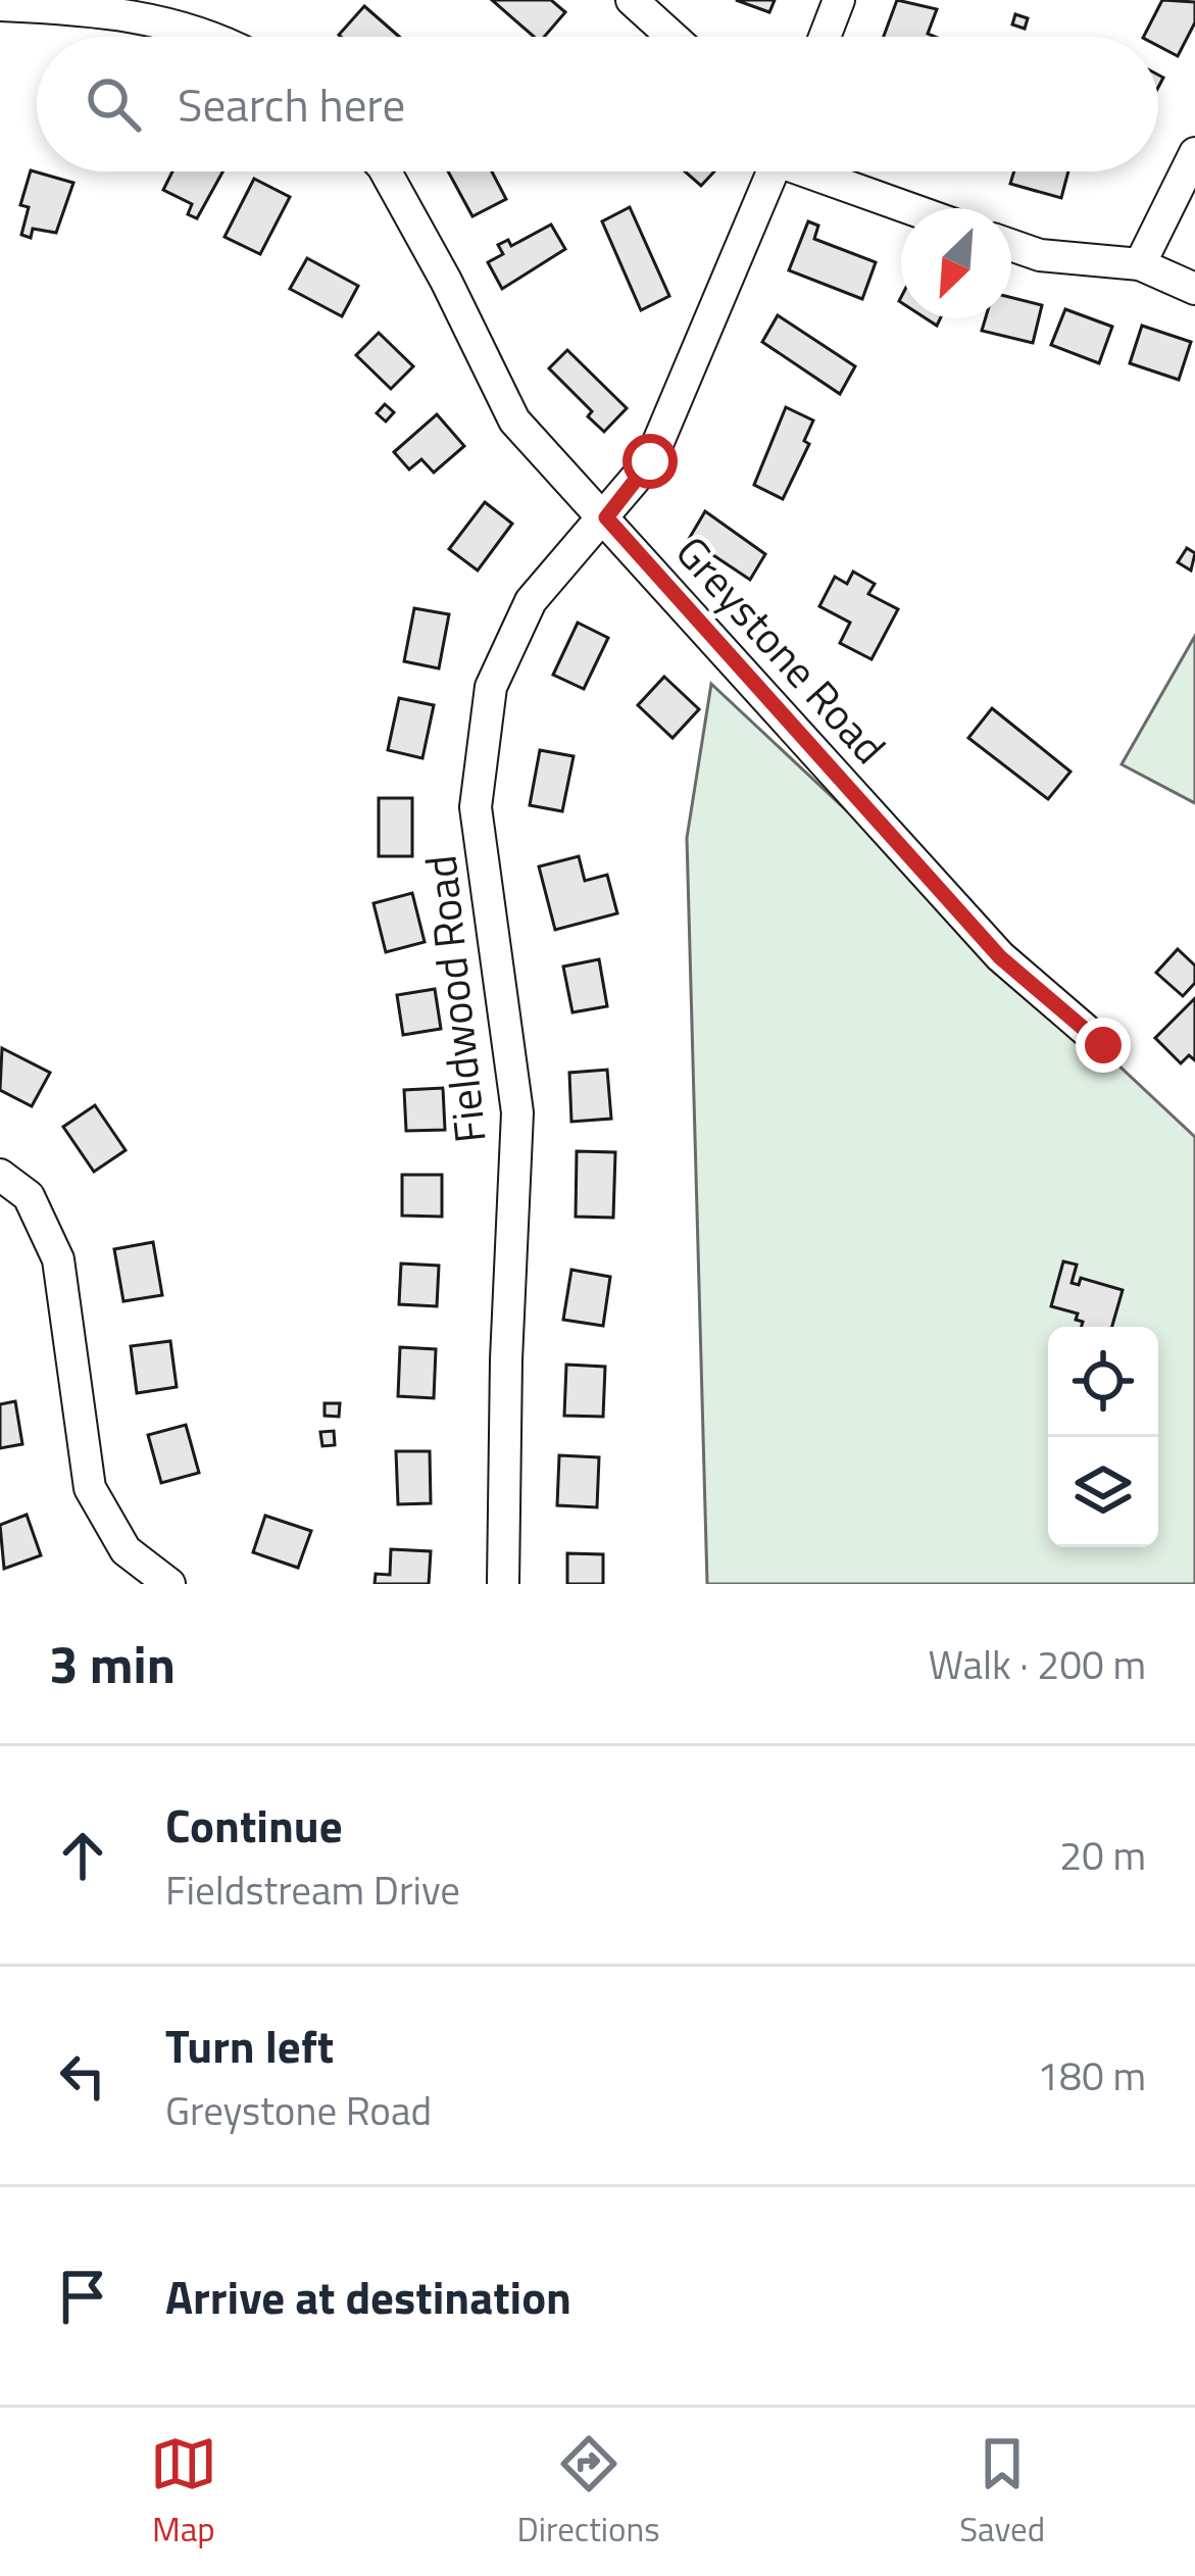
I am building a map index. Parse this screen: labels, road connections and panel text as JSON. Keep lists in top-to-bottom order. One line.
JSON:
{"streets":{"street":["Greystone Road","Fieldwood Road"]},"crossings":[["Greystone Road","Fieldwood Road"]],"north":"bottom left","page":{"search":"Search here","heading":["3 min","Walk · 200 m"],"list":[["Continue","Fieldstream Drive","20 m"],["Turn left","Greystone Road","180 m"],"Arrive at destination"],"nav":["Map","Directions","Saved"]}}
